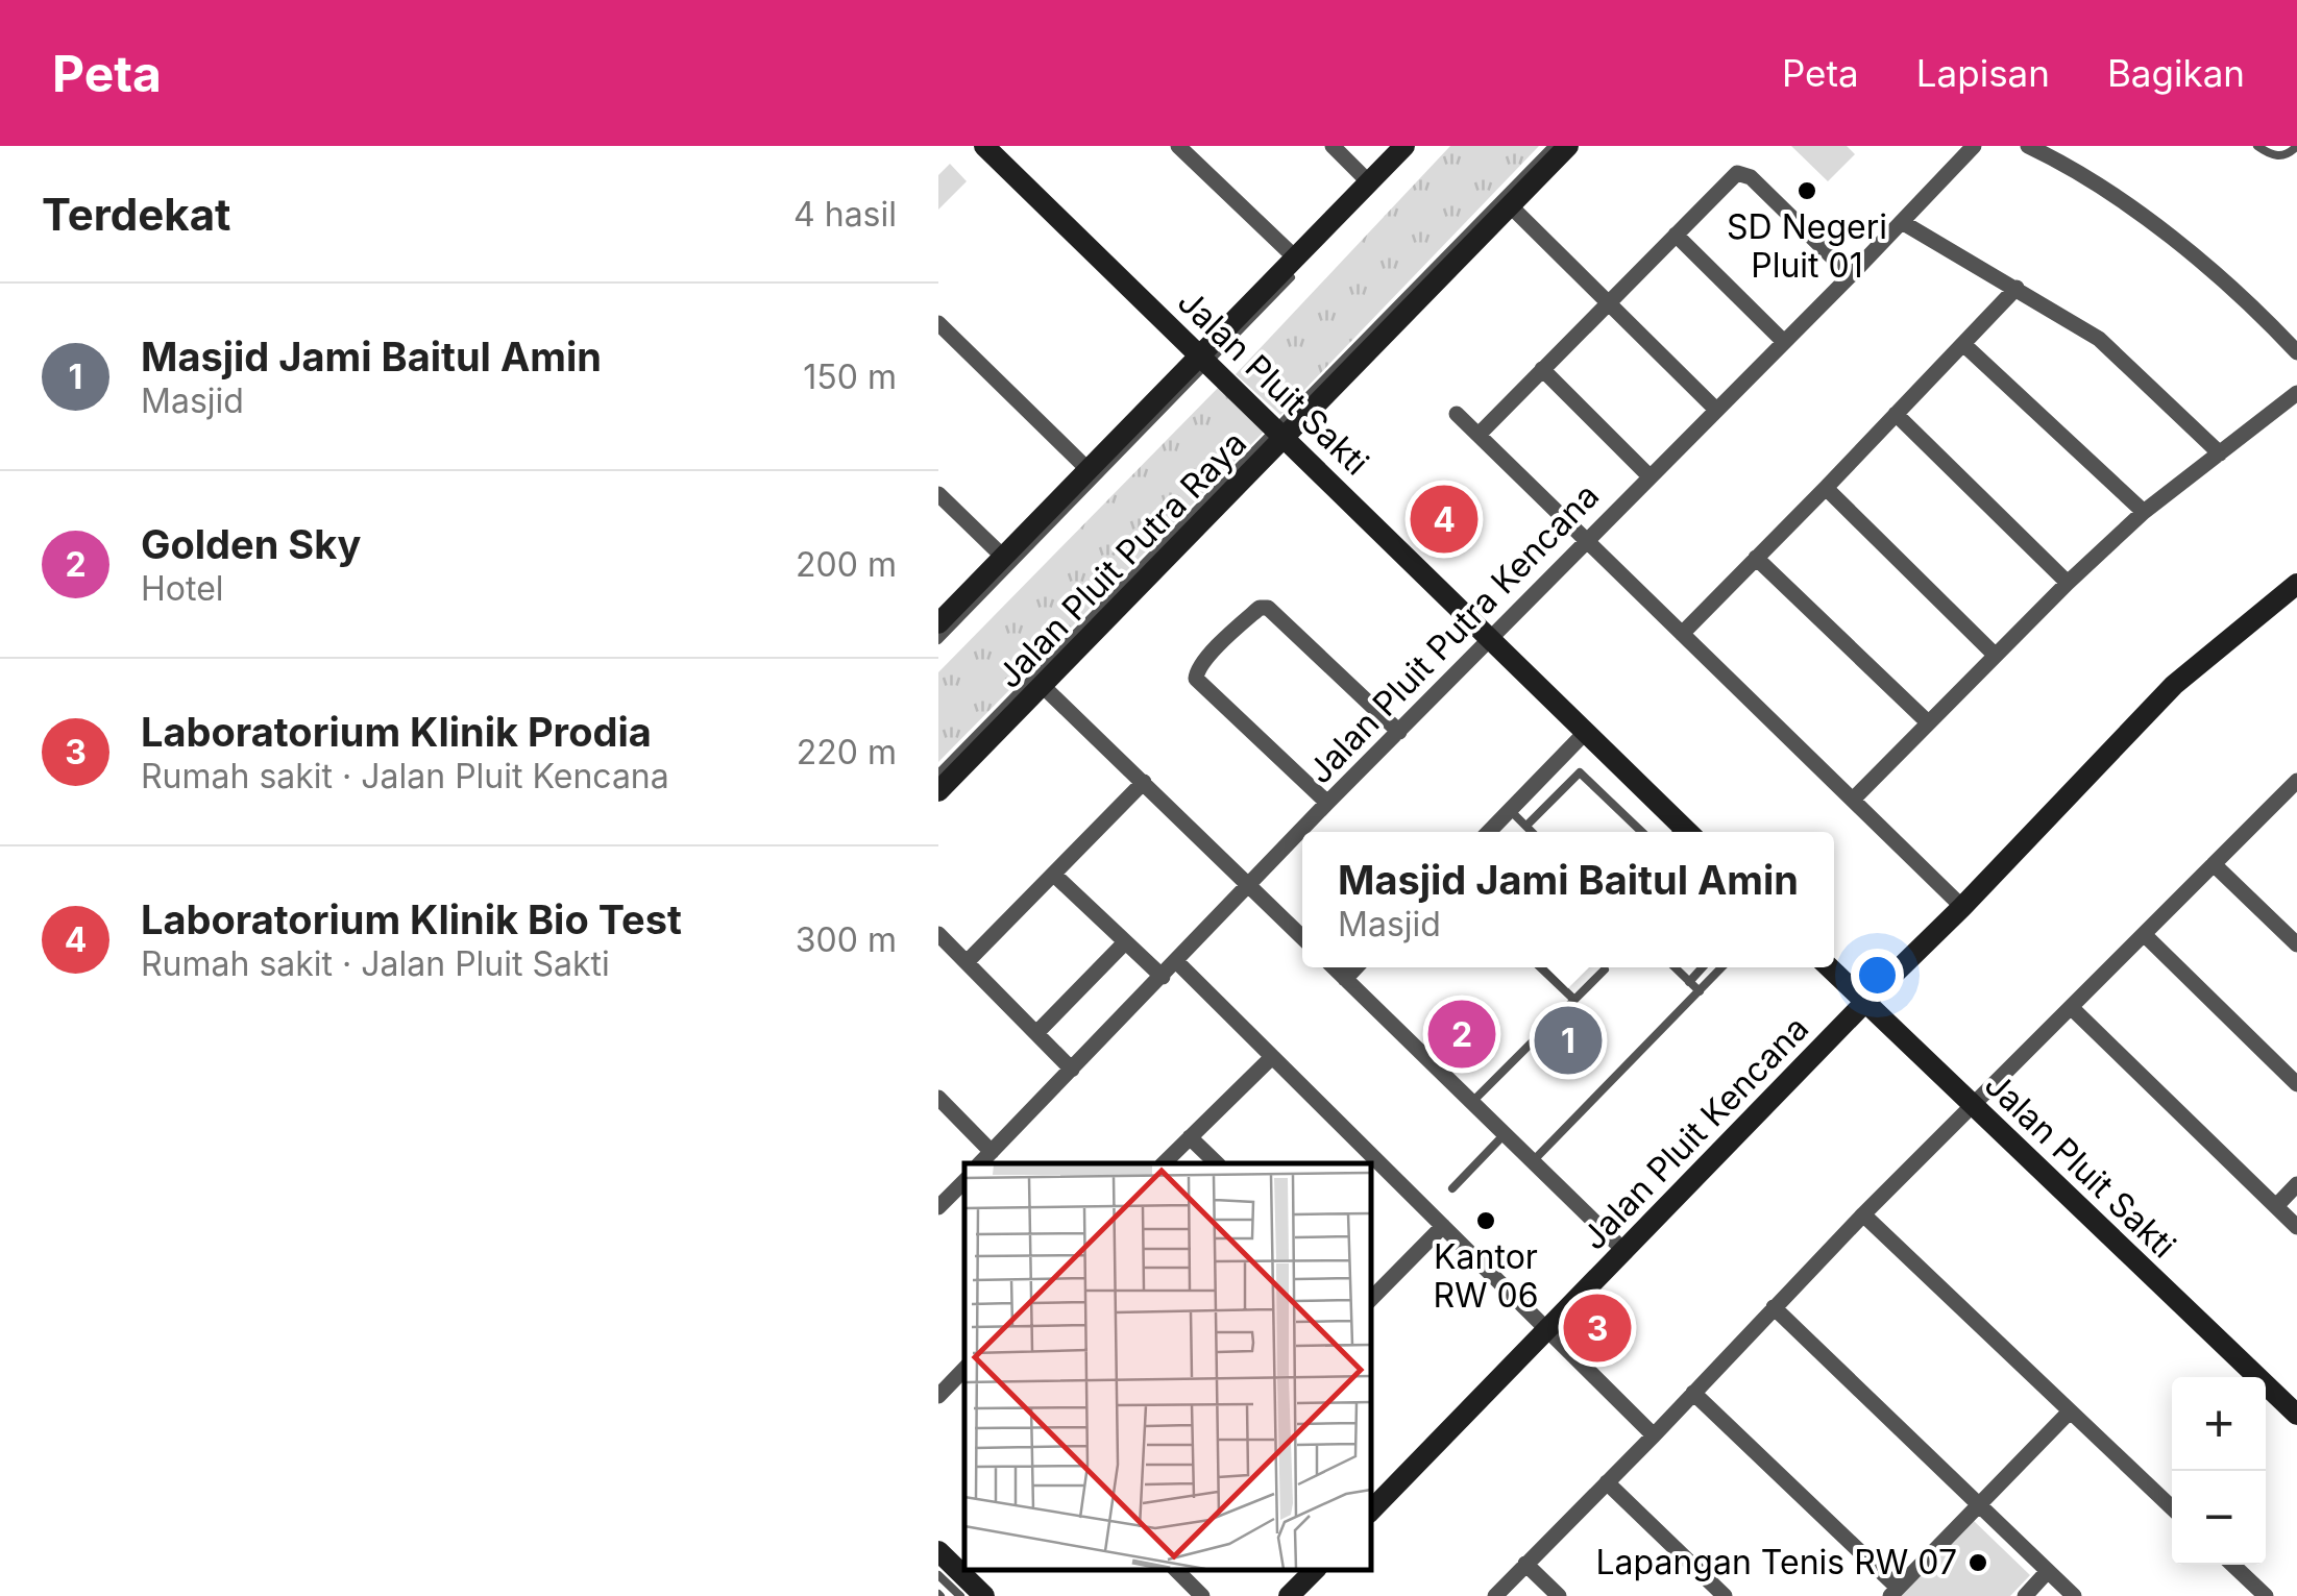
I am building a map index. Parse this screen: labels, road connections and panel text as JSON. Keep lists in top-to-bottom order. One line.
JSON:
{"streets":{"street":["Jalan Pluit Sakti","Jalan Pluit Putra Raya","Jalan Pluit Putra Kencana","Jalan Pluit Kencana"]},"crossings":[["Jalan Pluit Sakti","Jalan Pluit Putra Raya"],["Jalan Pluit Sakti","Jalan Pluit Putra Kencana"],["Jalan Pluit Sakti","Jalan Pluit Kencana"]],"places":["SD Negeri Pluit 01","Kantor RW 06","Lapangan Tenis RW 07"],"page":{"header":"Peta","nav":["Peta","Lapisan","Bagikan"],"heading":["Terdekat","4 hasil"],"list":[{"mark":"1","name":"Masjid Jami Baitul Amin","note":"Masjid","value":"150 m"},{"mark":"2","name":"Golden Sky","note":"Hotel","value":"200 m"},{"mark":"3","name":"Laboratorium Klinik Prodia","note":"Rumah sakit · Jalan Pluit Kencana","value":"220 m"},{"mark":"4","name":"Laboratorium Klinik Bio Test","note":"Rumah sakit · Jalan Pluit Sakti","value":"300 m"}],"pins":["4","2","1","3"],"popup":["Masjid Jami Baitul Amin","Masjid"],"map_buttons":["+","−"]}}
